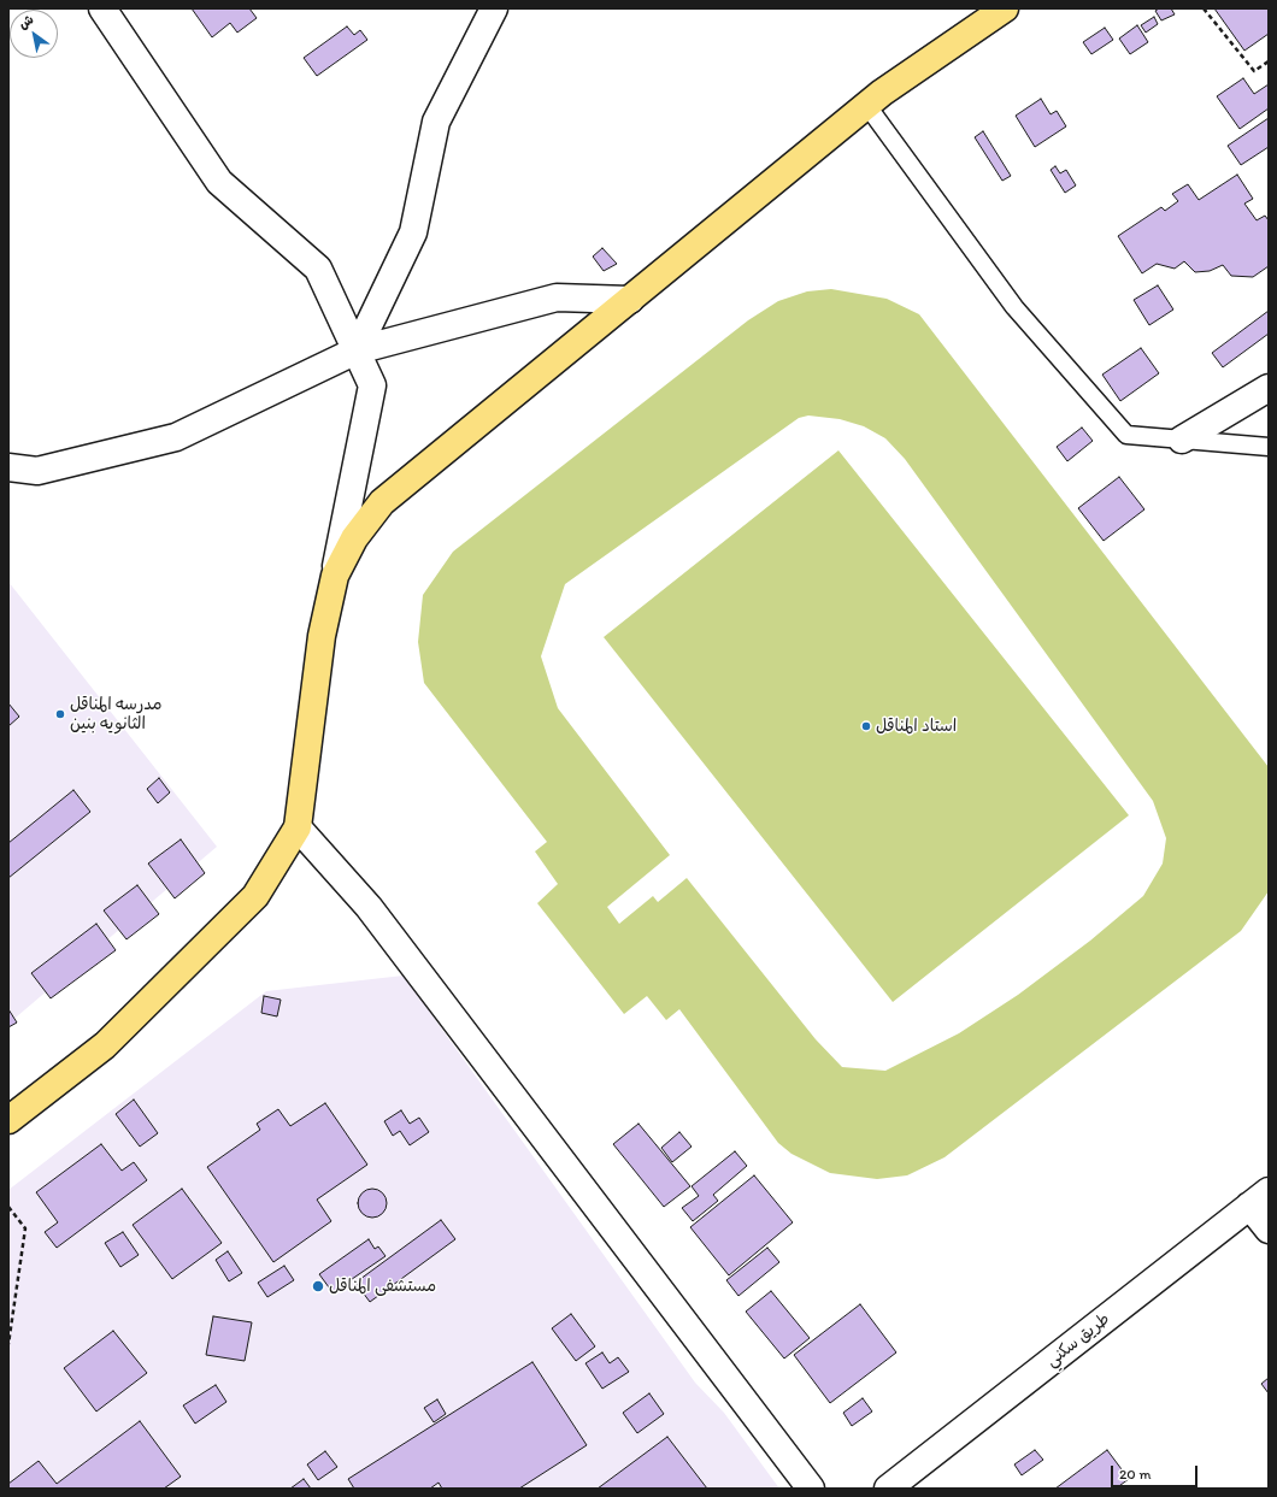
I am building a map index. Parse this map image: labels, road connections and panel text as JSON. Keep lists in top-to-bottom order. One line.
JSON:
{"streets":{"street":["طريق سكني"]},"places":["مدرسه المناقل الثانويه بنين","استاد المناقل","مستشفى المناقل"],"scale_bar":"20 m","north":"top left"}
